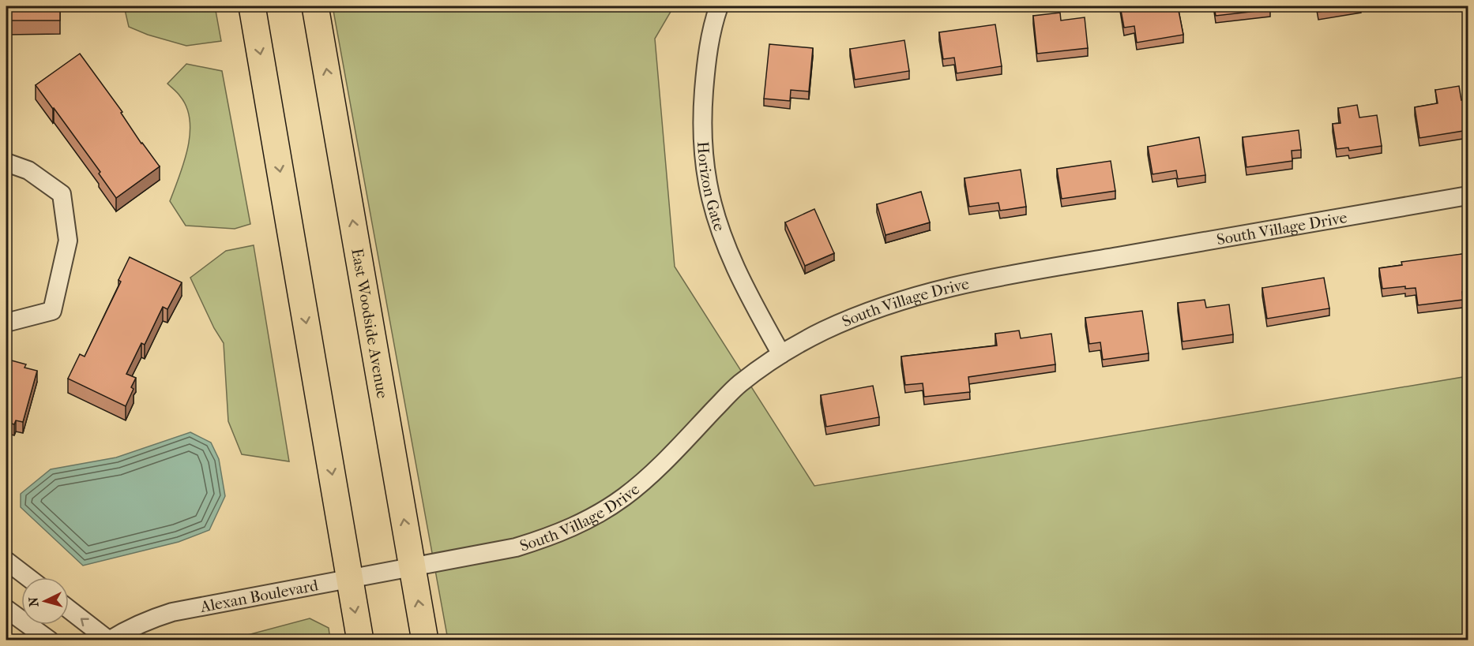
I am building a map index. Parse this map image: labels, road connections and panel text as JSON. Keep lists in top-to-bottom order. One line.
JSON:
{"streets":{"main road":["East Woodside Avenue"],"street":["Horizon Gate","South Village Drive","Alexan Boulevard"]},"crossings":[["Horizon Gate","South Village Drive"],["South Village Drive","East Woodside Avenue"],["South Village Drive","Alexan Boulevard"],["East Woodside Avenue","Alexan Boulevard"]],"north":"left"}
